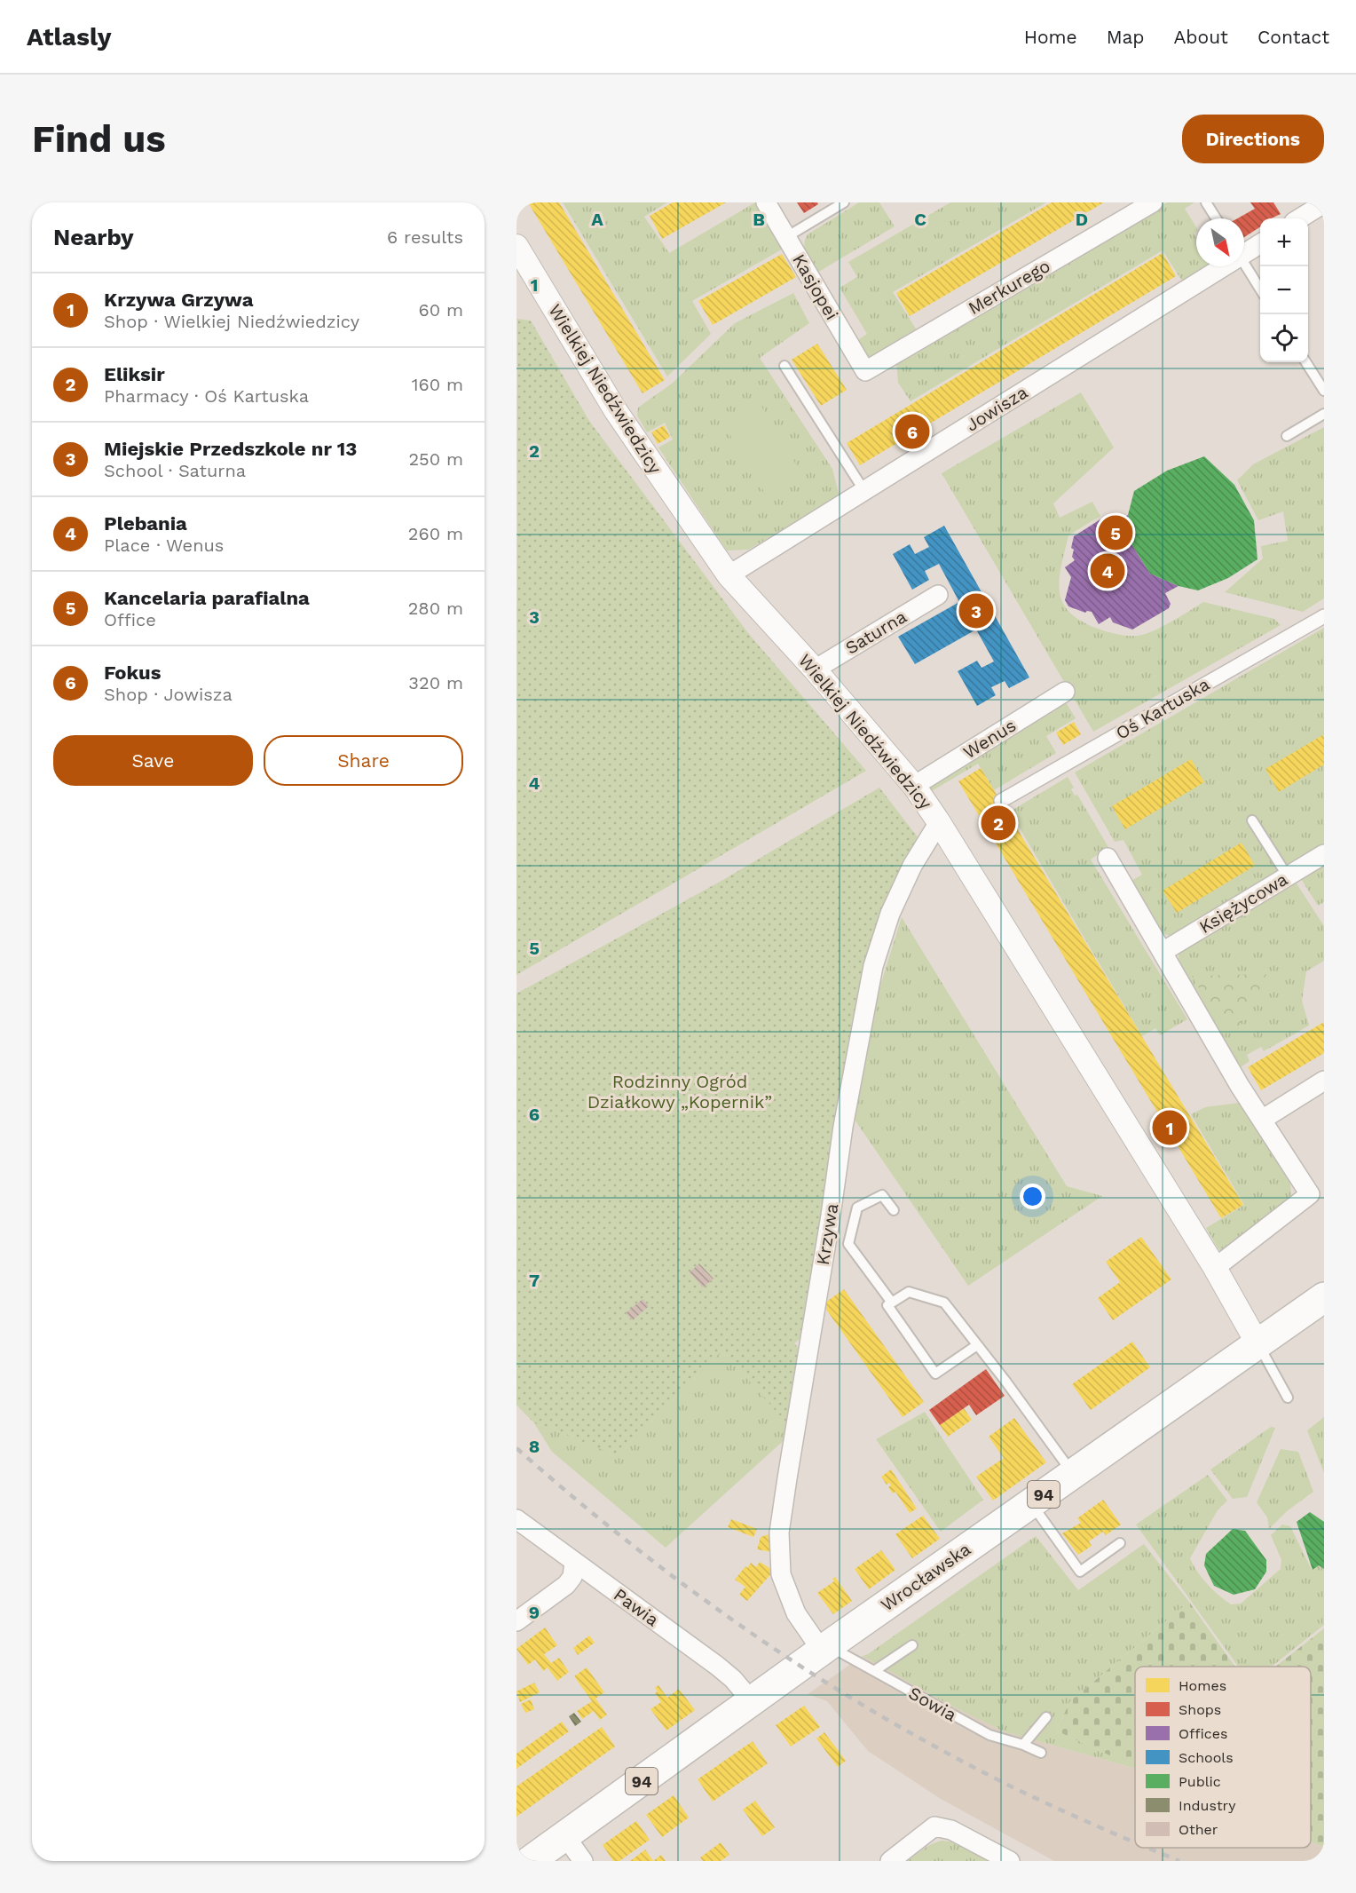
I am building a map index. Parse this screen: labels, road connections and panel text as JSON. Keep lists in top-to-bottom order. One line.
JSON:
{"streets":{"main road":["94","Wrocławska"],"street":["Kasjopei","Merkurego","Wielkiej Niedźwiedzicy","Jowisza","Saturna","Oś Kartuska","Wenus","Księżycowa","Krzywa","Pawia"],"lane":["Sowia"]},"crossings":[["Kasjopei","Merkurego"],["Wielkiej Niedźwiedzicy","Jowisza"],["Wielkiej Niedźwiedzicy","Saturna"],["Wielkiej Niedźwiedzicy","Wenus"],["Wielkiej Niedźwiedzicy","Krzywa"],["Wielkiej Niedźwiedzicy","Wrocławska"],["Krzywa","Wrocławska"],["Krzywa","Sowia"],["Wrocławska","Pawia"],["Wrocławska","Sowia"]],"parks":["Rodzinny Ogród Działkowy „Kopernik”"],"legend":["Homes","Shops","Offices","Schools","Public","Industry","Other"],"north":"bottom right","page":{"header":"Atlasly","nav":["Home","Map","About","Contact"],"buttons":["Directions",["Save","Share"]],"title":"Find us","heading":["Nearby","6 results"],"map_buttons":["+","−"],"list":[{"mark":"1","name":"Krzywa Grzywa","note":"Shop · Wielkiej Niedźwiedzicy","value":"60 m"},{"mark":"2","name":"Eliksir","note":"Pharmacy · Oś Kartuska","value":"160 m"},{"mark":"3","name":"Miejskie Przedszkole nr 13","note":"School · Saturna","value":"250 m"},{"mark":"4","name":"Plebania","note":"Place · Wenus","value":"260 m"},{"mark":"5","name":"Kancelaria parafialna","note":"Office","value":"280 m"},{"mark":"6","name":"Fokus","note":"Shop · Jowisza","value":"320 m"}],"pins":["6","5","4","3","2","1"]},"grid":{"columns":["A","B","C","D"],"rows":["1","2","3","4","5","6","7","8","9"]}}
